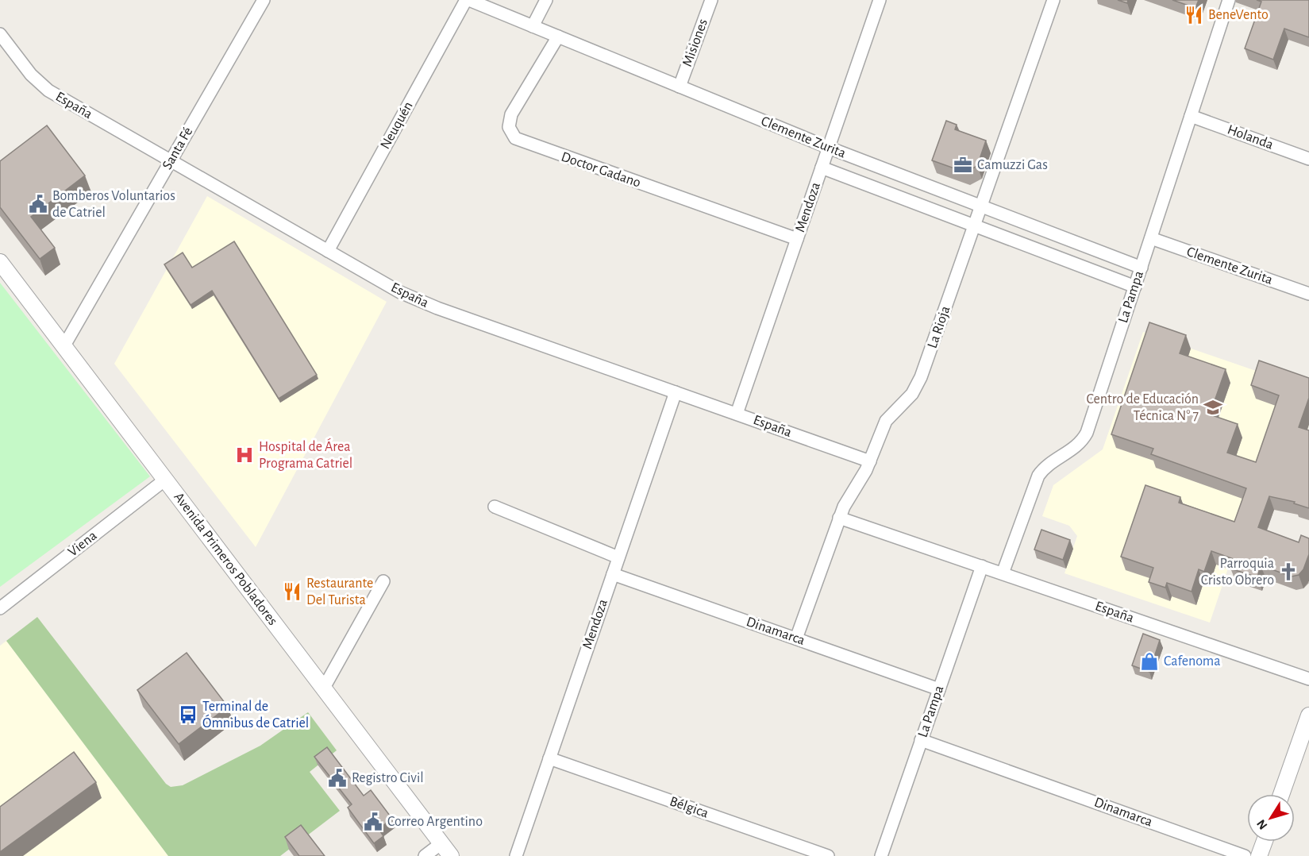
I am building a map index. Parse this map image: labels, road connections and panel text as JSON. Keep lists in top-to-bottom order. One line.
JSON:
{"streets":{"street":["Misiones","España","Neuquén","Clemente Zurita","Holanda","Santa Fé","Doctor Gadano","Mendoza","La Pampa","La Rioja","Viena","Avenida Primeros Pobladores","Dinamarca","Bélgica"]},"crossings":[["Misiones","Clemente Zurita"],["España","Neuquén"],["España","Santa Fé"],["España","Mendoza"],["España","La Pampa"],["España","La Rioja"],["Neuquén","Clemente Zurita"],["Clemente Zurita","Doctor Gadano"],["Clemente Zurita","Mendoza"],["Clemente Zurita","La Pampa"],["Clemente Zurita","La Rioja"],["Holanda","La Pampa"],["Santa Fé","Avenida Primeros Pobladores"],["Doctor Gadano","Mendoza"],["Mendoza","Dinamarca"],["Mendoza","Bélgica"],["La Pampa","Dinamarca"],["La Rioja","Dinamarca"],["Viena","Avenida Primeros Pobladores"]],"places":{"restaurant":["BeneVento","Restaurante Del Turista"],"office":["Camuzzi Gas"],"public building":["Bomberos Voluntarios de Catriel","Registro Civil","Correo Argentino"],"school or university":["Centro de Educación Técnica N° 7"],"hospital":["Hospital de Área Programa Catriel"],"church":["Parroquia Cristo Obrero"],"shop":["Cafenoma"],"bus stop":["Terminal de Ómnibus de Catriel"]},"north":"bottom left"}
